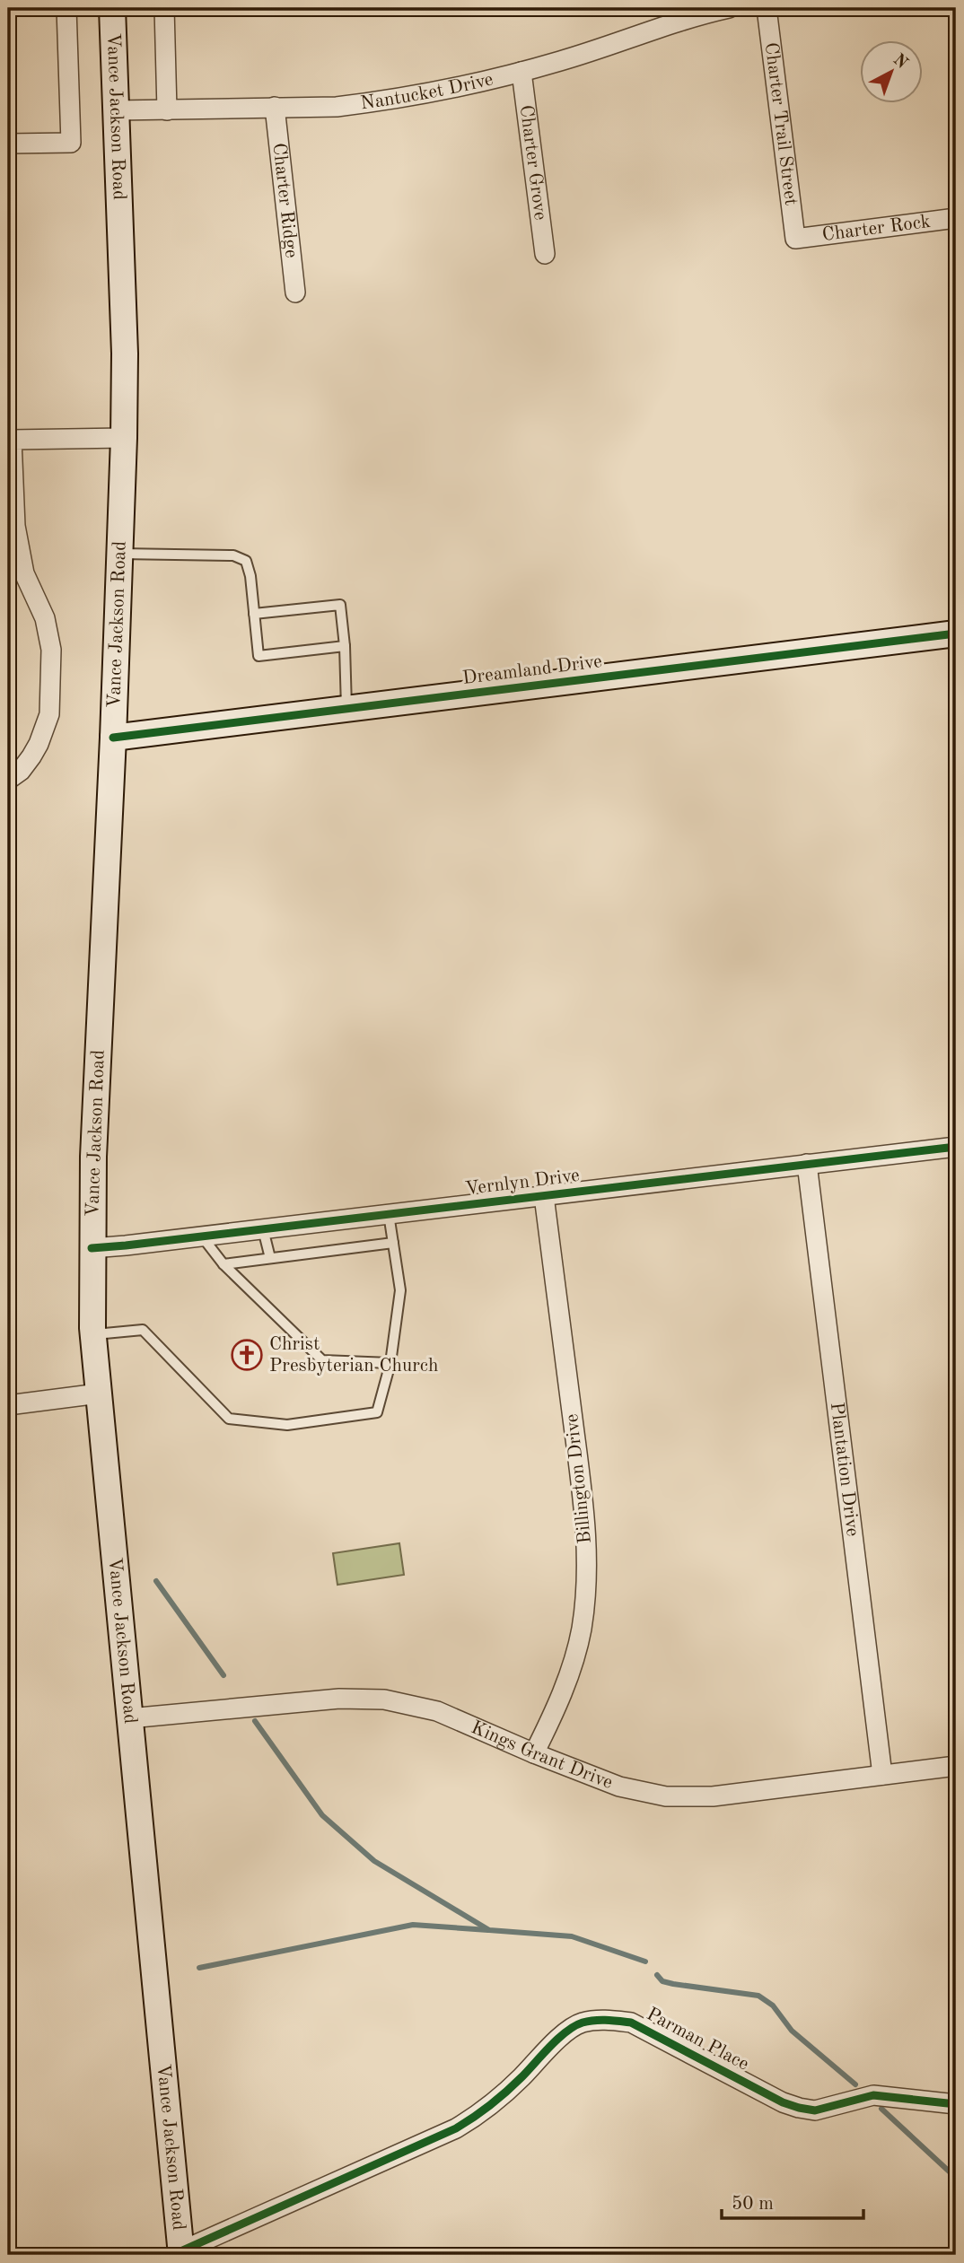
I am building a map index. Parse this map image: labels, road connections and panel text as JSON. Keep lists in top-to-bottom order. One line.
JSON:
{"streets":{"main road":["Vance Jackson Road","Dreamland Drive"],"street":["Nantucket Drive","Charter Trail Street","Charter Grove","Charter Ridge","Charter Rock","Vernlyn Drive","Plantation Drive","Billington Drive","Kings Grant Drive","Parman Place"]},"crossings":[["Nantucket Drive","Vance Jackson Road"],["Nantucket Drive","Charter Grove"],["Nantucket Drive","Charter Ridge"],["Vance Jackson Road","Dreamland Drive"],["Vance Jackson Road","Vernlyn Drive"],["Vance Jackson Road","Kings Grant Drive"],["Vance Jackson Road","Parman Place"],["Charter Trail Street","Charter Rock"],["Vernlyn Drive","Plantation Drive"],["Vernlyn Drive","Billington Drive"],["Plantation Drive","Kings Grant Drive"],["Billington Drive","Kings Grant Drive"]],"places":{"church":["Christ Presbyterian Church"]},"scale_bar":"50 m","north":"top right"}
